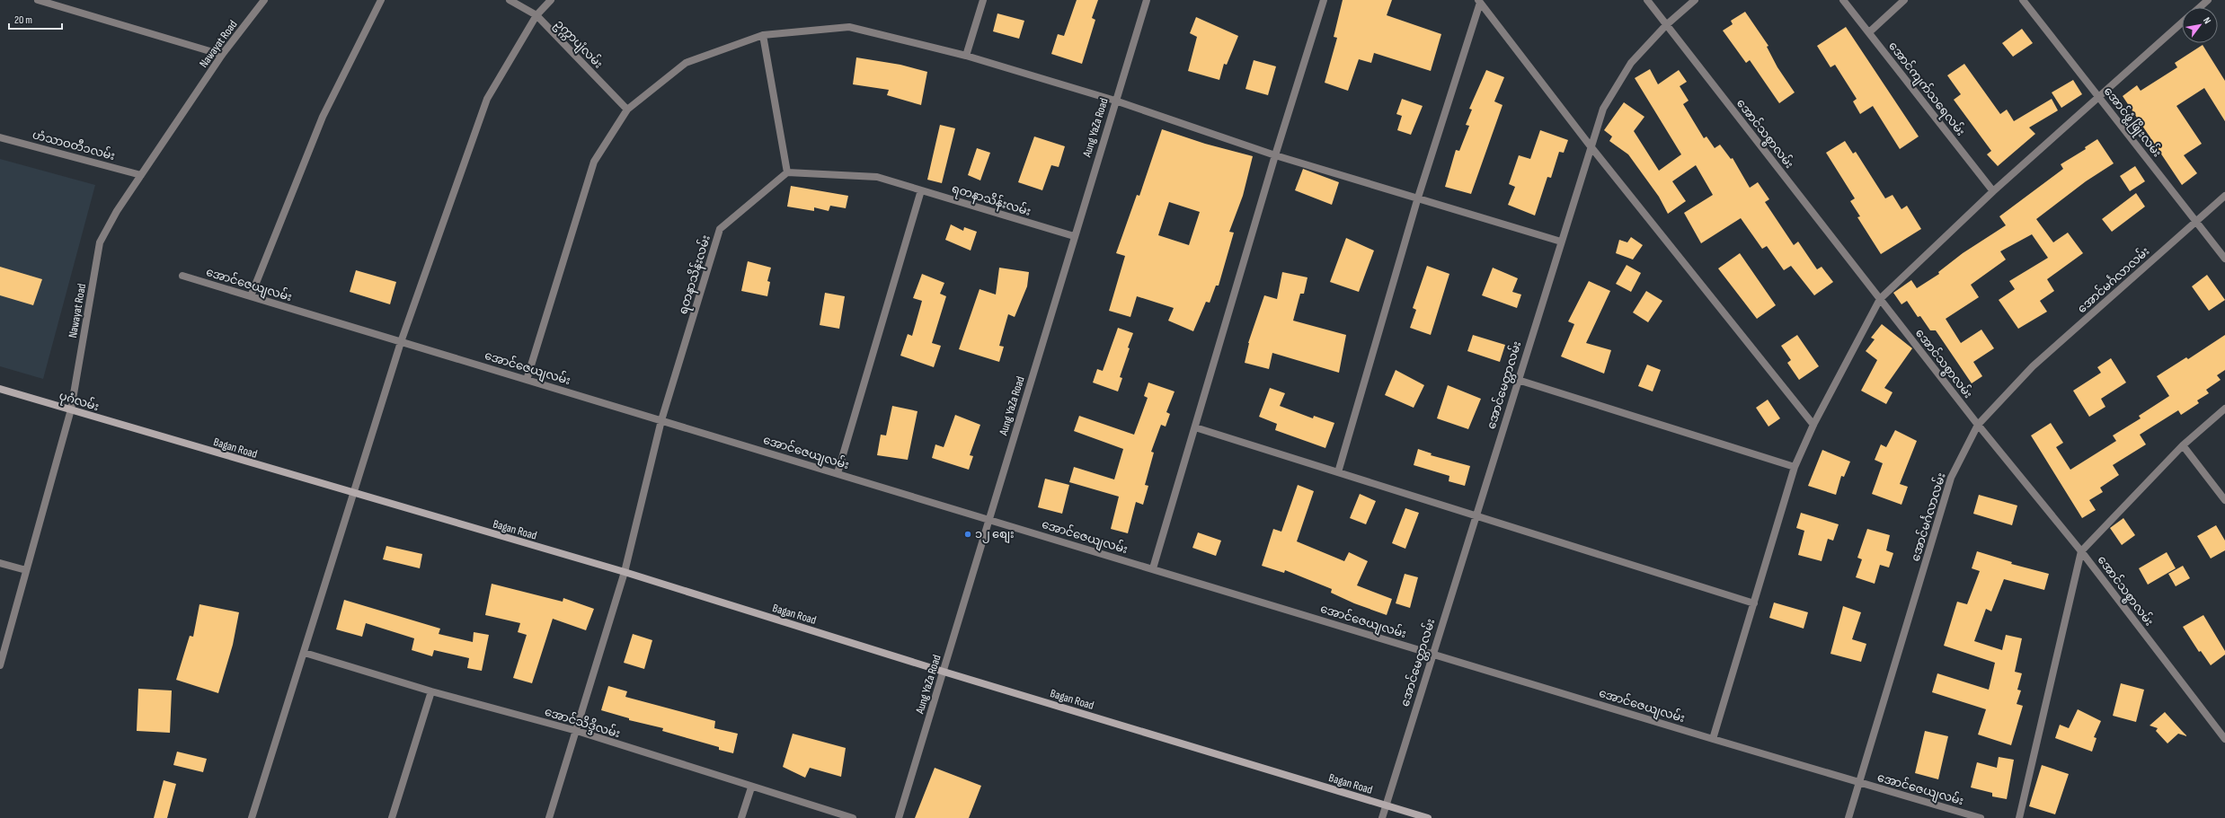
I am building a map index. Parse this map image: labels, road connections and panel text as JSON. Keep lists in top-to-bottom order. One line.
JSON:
{"streets":{"street":["Nawayat Road","ဥက္ကာပျံလမ်း","အောင်ကျက်သရေလမ်း","အောင်ဖွံ့ဖြိုးလမ်း","Aung YaZa Road","အောင်သစ္စာလမ်း","ဟံသာဝတီ၁လမ်း","ရတနာသိန်းလမ်း","အောင်မင်္ဂလာလမ်း","အောင်ဇေယျလမ်း","အောင်မေတ္တာလမ်း","ပုဂံလမ်း","Bagan Road","အောင်သိဒ္ဒိလမ်း"]},"crossings":[["Nawayat Road","ဟံသာဝတီ၁လမ်း"],["Nawayat Road","ပုဂံလမ်း"],["အောင်ဖွံ့ဖြိုးလမ်း","အောင်မင်္ဂလာလမ်း"],["Aung YaZa Road","ရတနာသိန်းလမ်း"],["Aung YaZa Road","အောင်ဇေယျလမ်း"],["Aung YaZa Road","Bagan Road"],["အောင်သစ္စာလမ်း","အောင်မင်္ဂလာလမ်း"],["အောင်သစ္စာလမ်း","အောင်မေတ္တာလမ်း"],["ရတနာသိန်းလမ်း","အောင်ဇေယျလမ်း"],["ရတနာသိန်းလမ်း","Bagan Road"],["ရတနာသိန်းလမ်း","အောင်သိဒ္ဒိလမ်း"],["အောင်မင်္ဂလာလမ်း","အောင်ဇေယျလမ်း"],["အောင်ဇေယျလမ်း","အောင်မေတ္တာလမ်း"],["အောင်မေတ္တာလမ်း","Bagan Road"],["ပုဂံလမ်း","Bagan Road"]],"places":["၁၂ စျေး"],"scale_bar":"20 m","north":"top right"}
